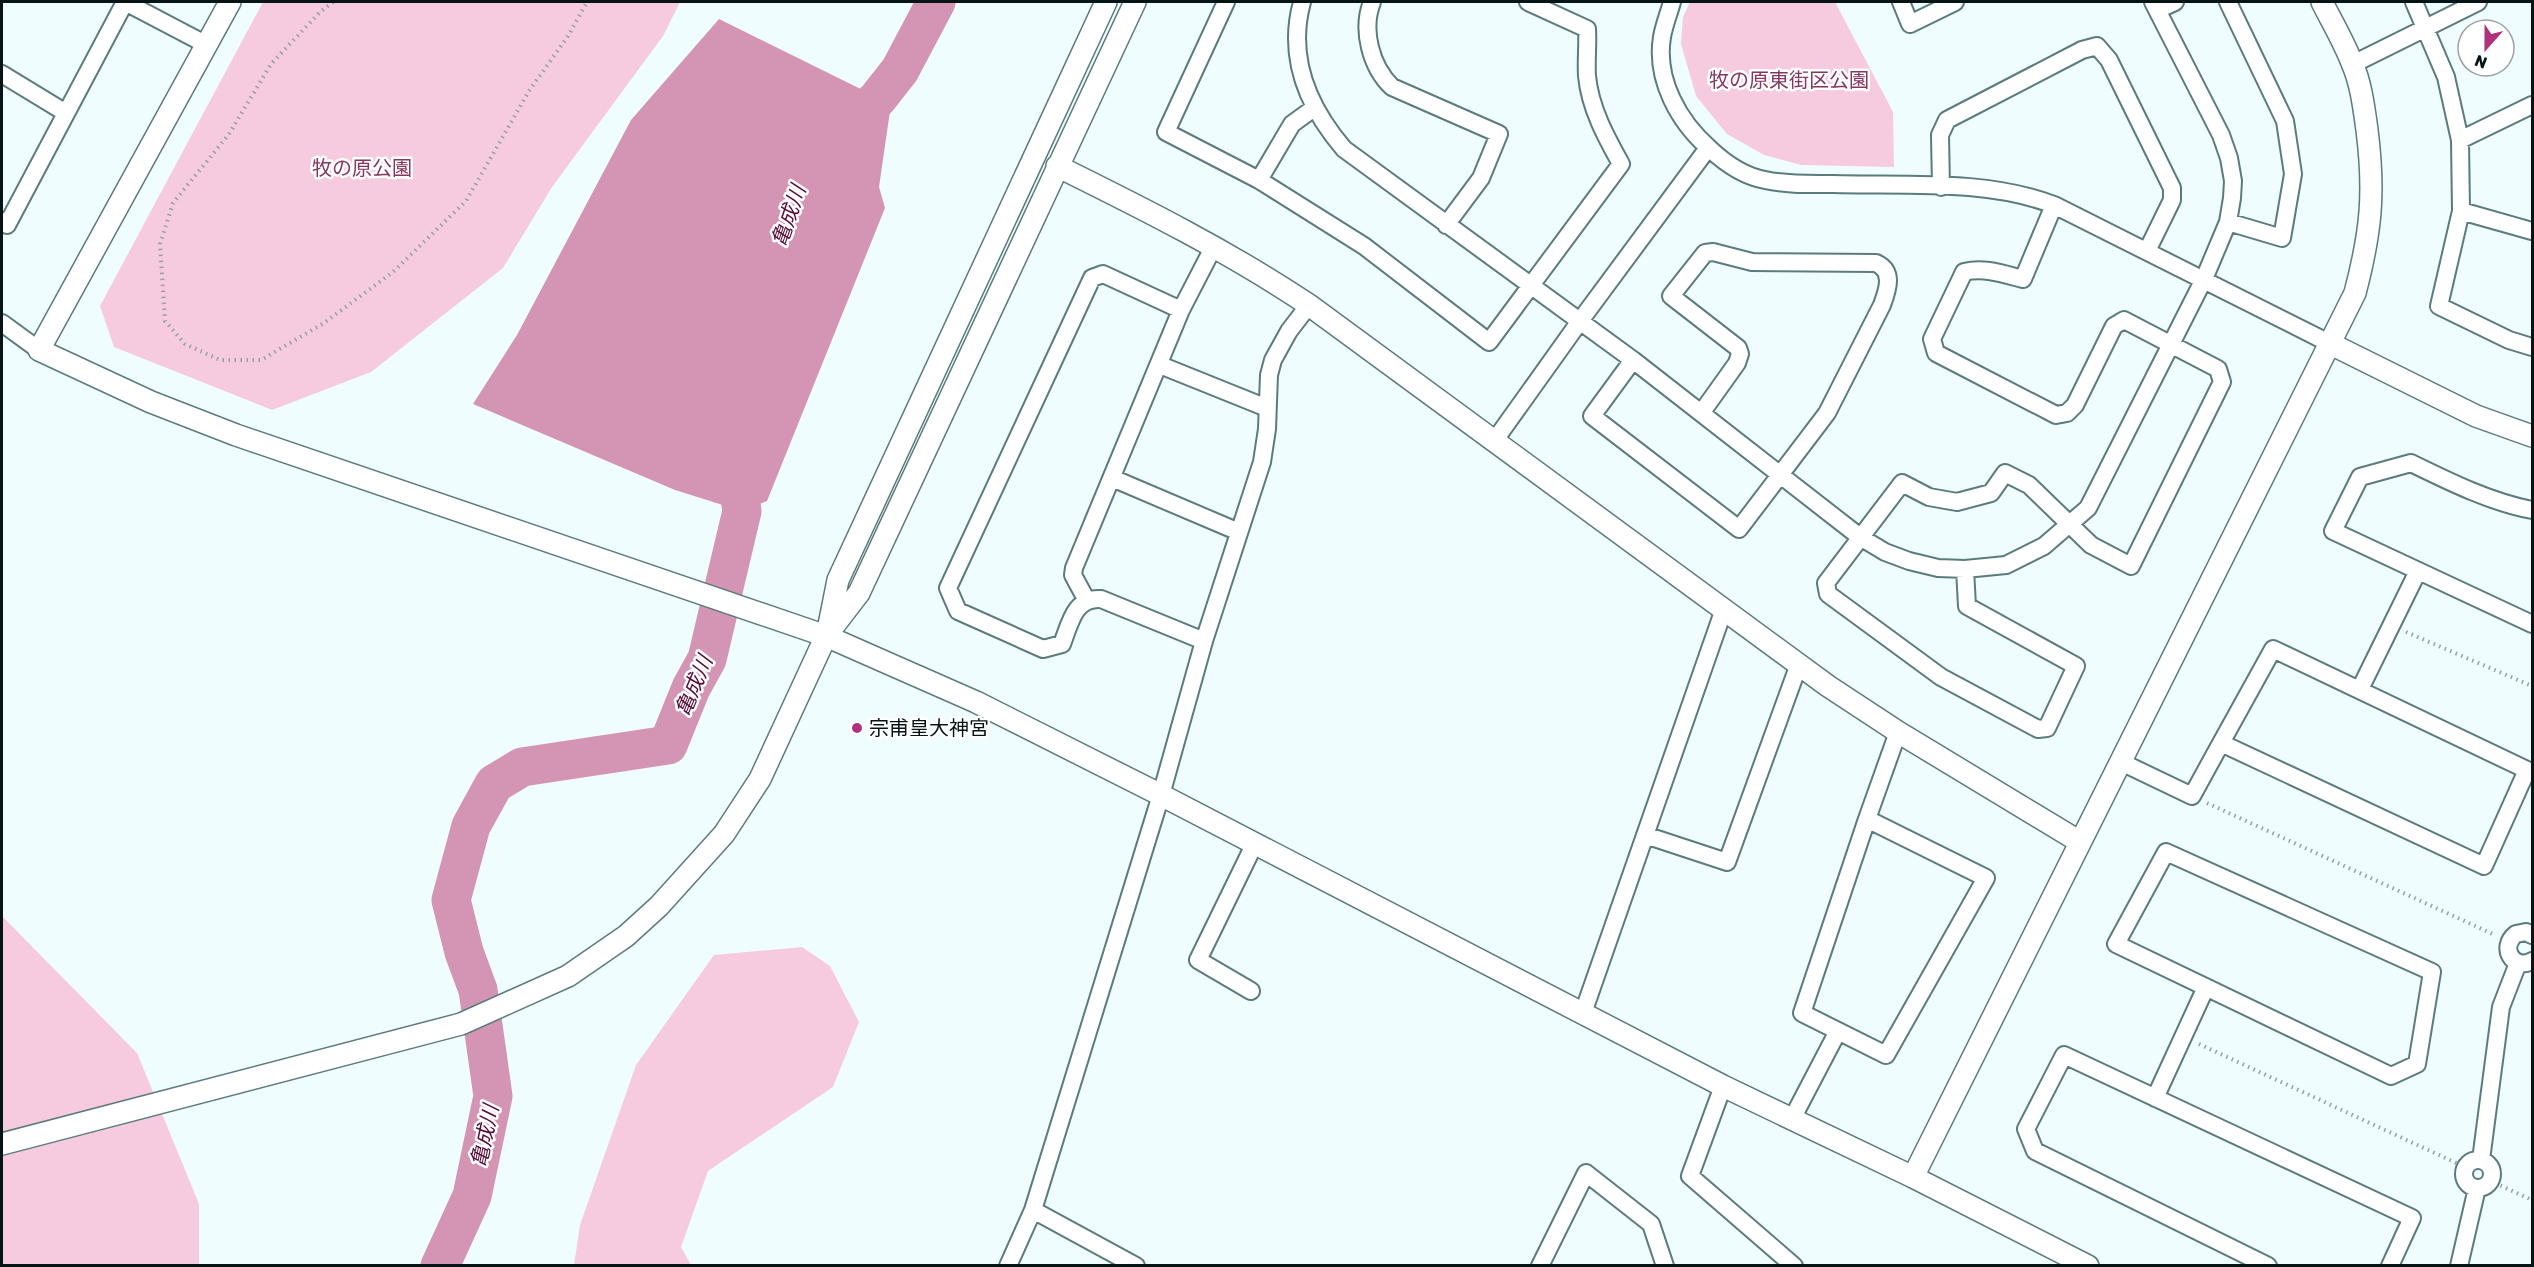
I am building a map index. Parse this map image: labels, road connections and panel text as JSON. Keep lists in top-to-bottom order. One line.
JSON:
{"water":["亀成川"],"parks":["牧の原東街区公園","牧の原公園"],"places":["宗甫皇大神宮"],"north":"bottom"}
